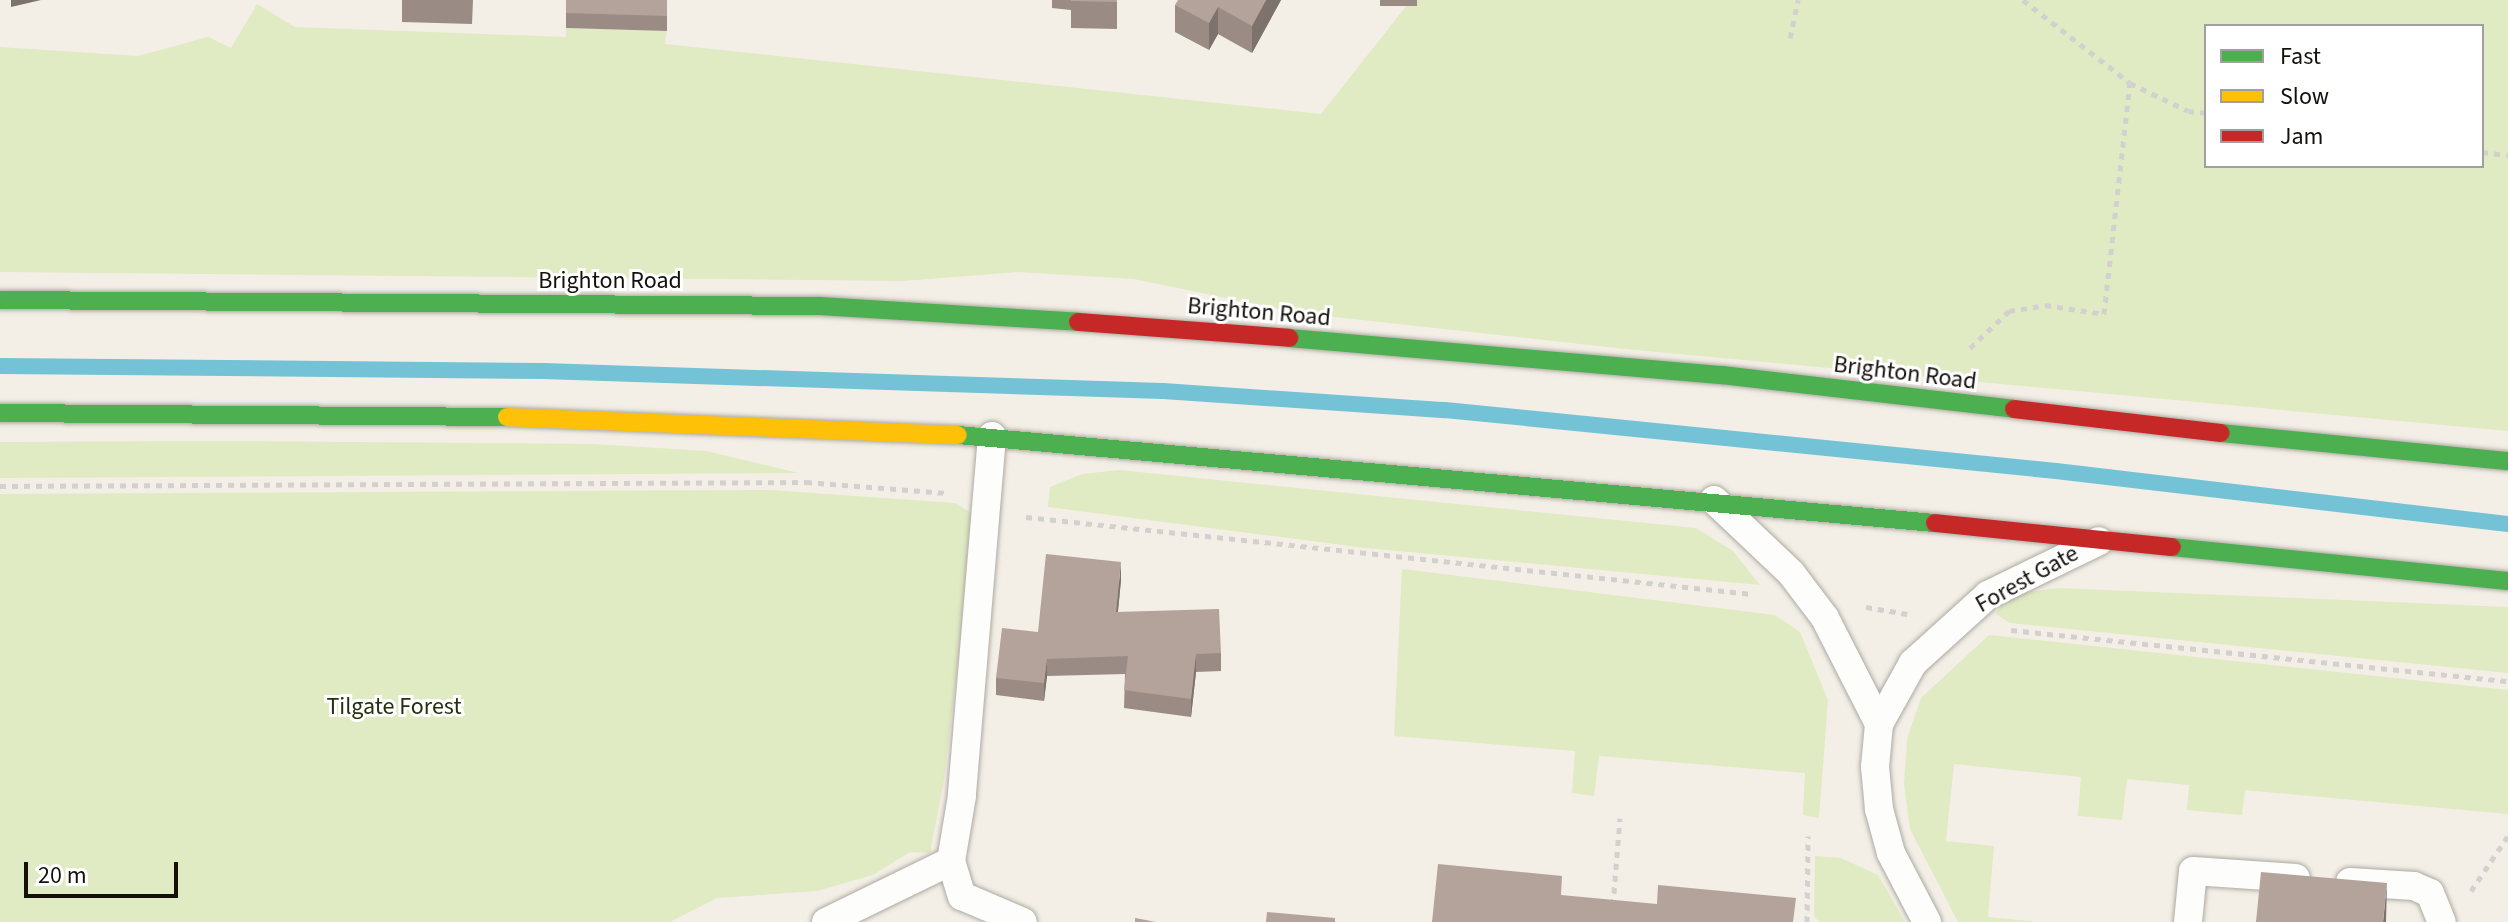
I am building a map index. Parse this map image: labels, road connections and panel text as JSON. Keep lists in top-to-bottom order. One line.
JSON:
{"streets":{"main road":["Brighton Road"],"lane":["Forest Gate"]},"parks":["Tilgate Forest"],"legend":["Fast","Slow","Jam"],"scale_bar":"20 m"}
